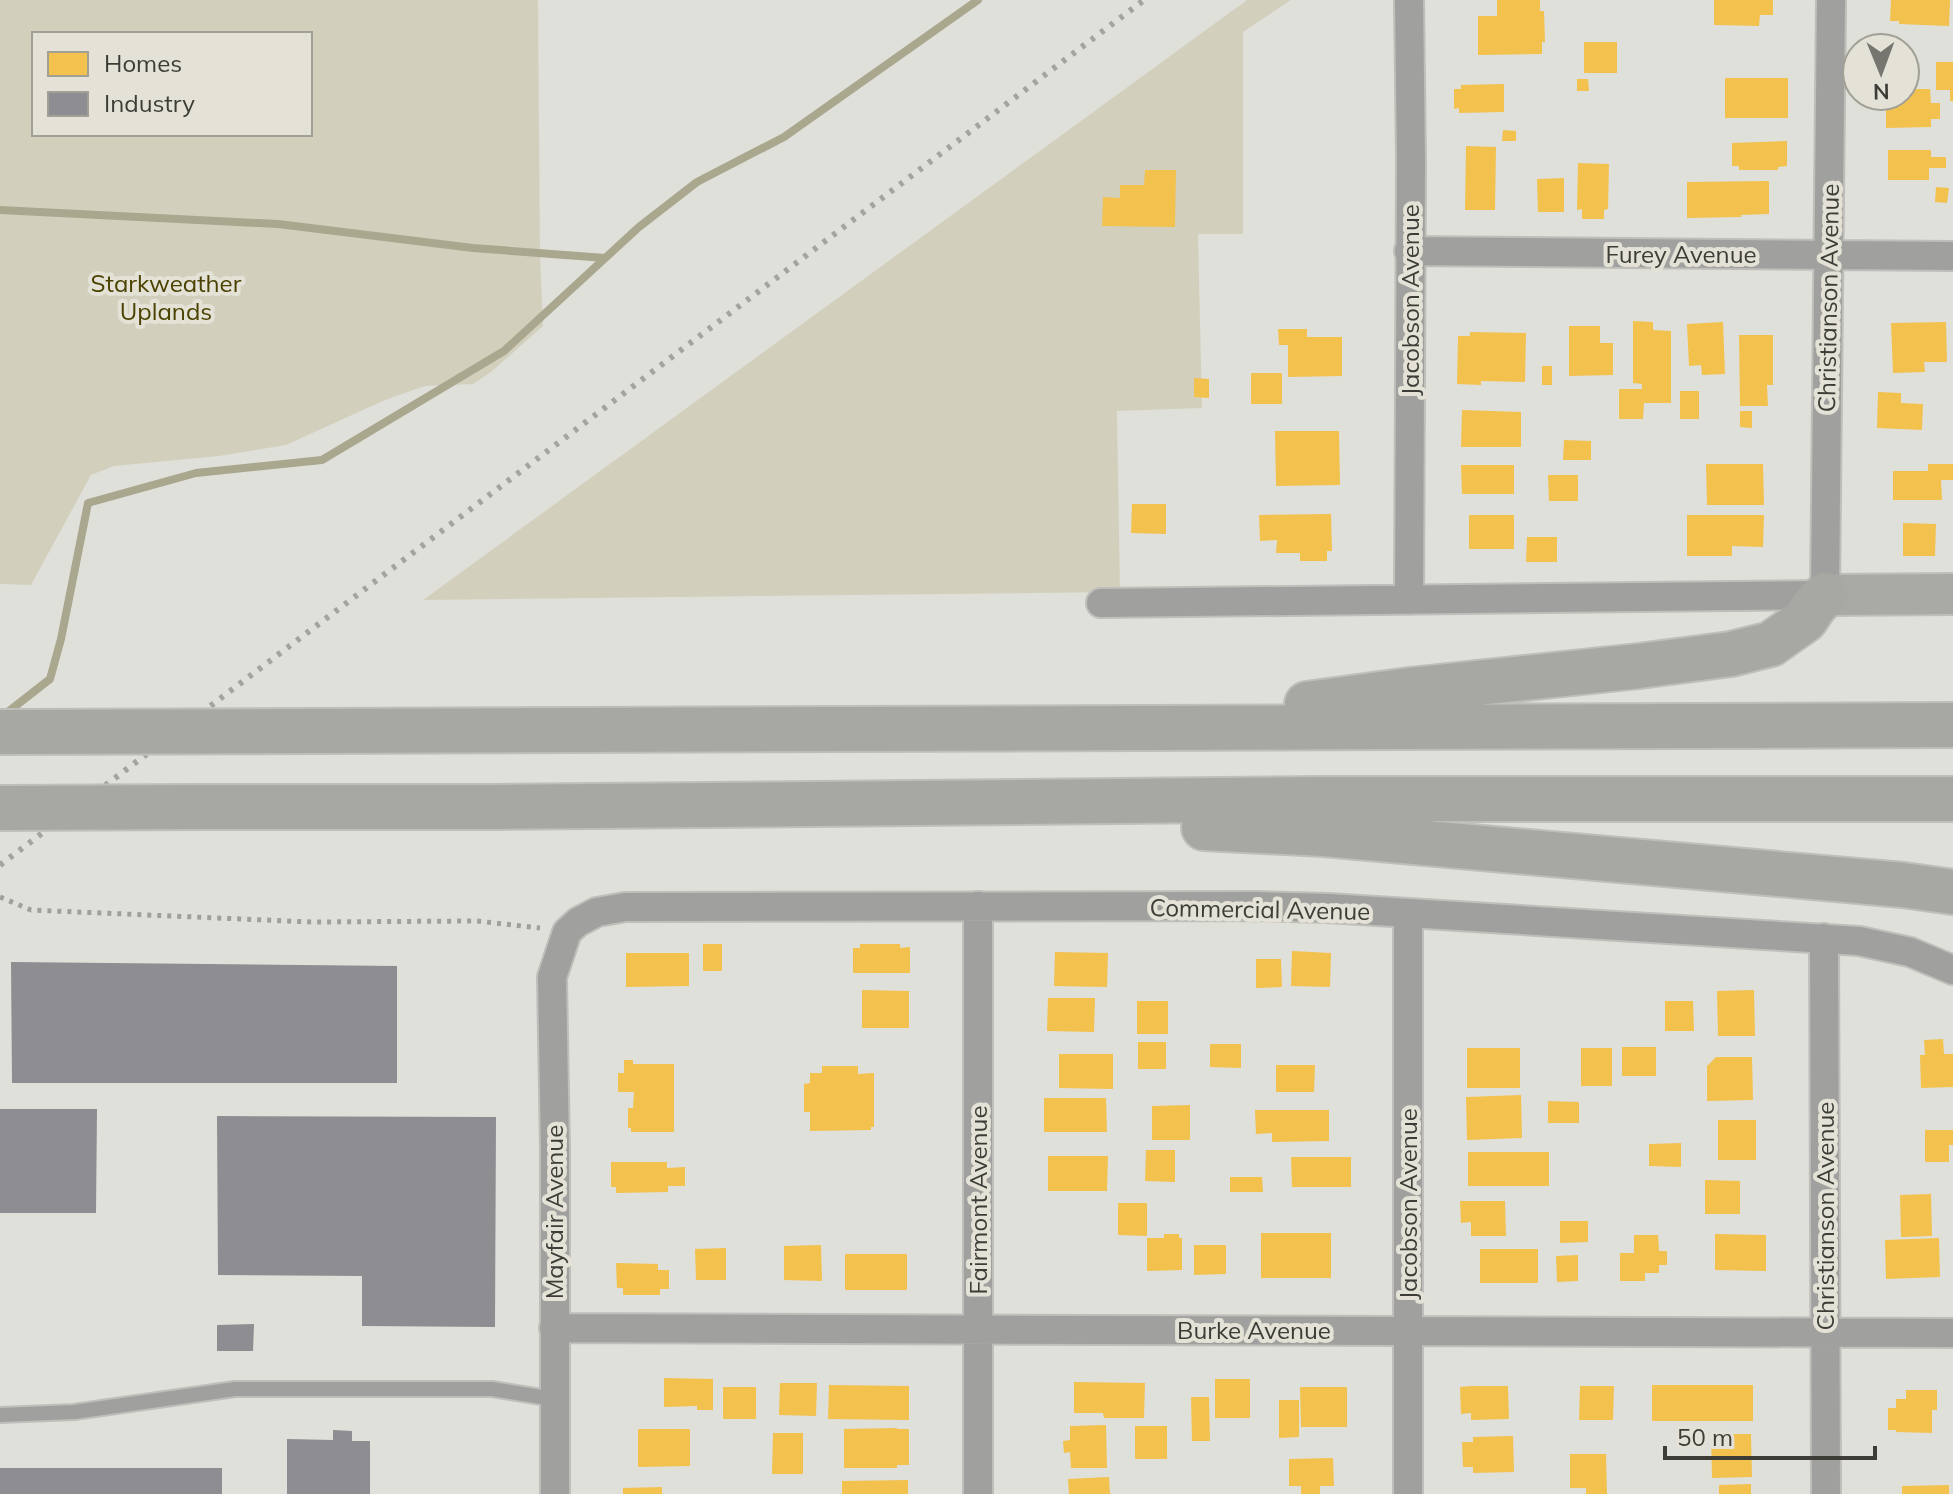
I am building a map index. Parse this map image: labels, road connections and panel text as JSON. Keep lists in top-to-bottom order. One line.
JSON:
{"streets":{"street":["Furey Avenue","Christianson Avenue","Jacobson Avenue","Commercial Avenue","Fairmont Avenue","Mayfair Avenue","Burke Avenue"]},"crossings":[["Furey Avenue","Christianson Avenue"],["Furey Avenue","Jacobson Avenue"],["Christianson Avenue","Commercial Avenue"],["Christianson Avenue","Burke Avenue"],["Jacobson Avenue","Commercial Avenue"],["Jacobson Avenue","Burke Avenue"],["Commercial Avenue","Fairmont Avenue"],["Commercial Avenue","Mayfair Avenue"],["Fairmont Avenue","Burke Avenue"],["Mayfair Avenue","Burke Avenue"]],"parks":["Starkweather Uplands"],"legend":["Homes","Industry"],"scale_bar":"50 m","north":"bottom"}
